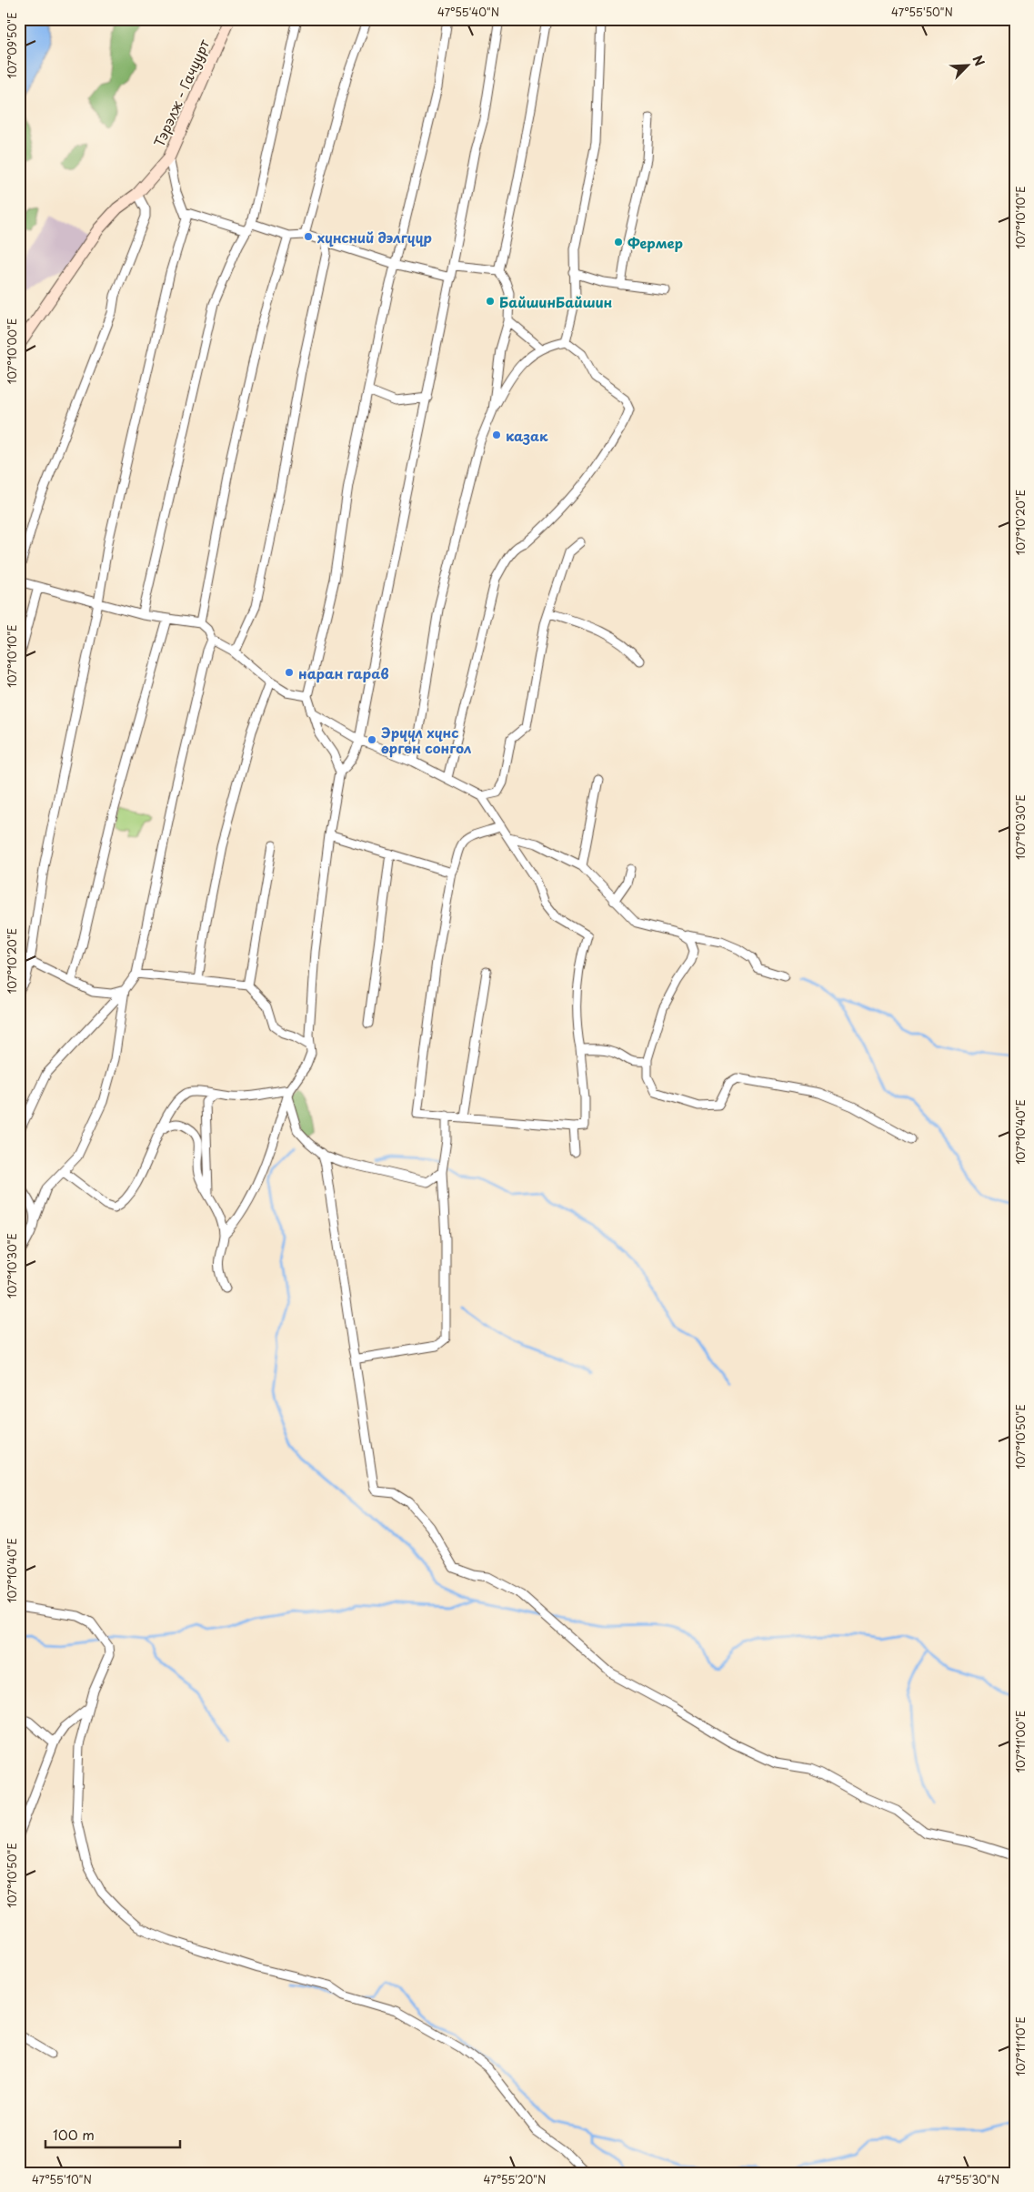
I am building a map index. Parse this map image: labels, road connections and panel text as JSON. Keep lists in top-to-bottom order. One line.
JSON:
{"streets":{"main road":["Тэрэлж - Гачуурт"]},"places":["хүнсний дэлгүүр","Фермер","БайшинБайшин","казак","наран гарав","Эрүүл хүнс өргөн сонгол"],"scale_bar":"100 m","north":"top right","coordinates":["47°55'40\"N","47°55'50\"N","107°09'50\"E","107°10'10\"E","107°10'00\"E","107°10'20\"E","107°10'30\"E","107°10'40\"E","107°10'50\"E","107°11'00\"E","107°11'10\"E","47°55'10\"N","47°55'20\"N","47°55'30\"N"]}
